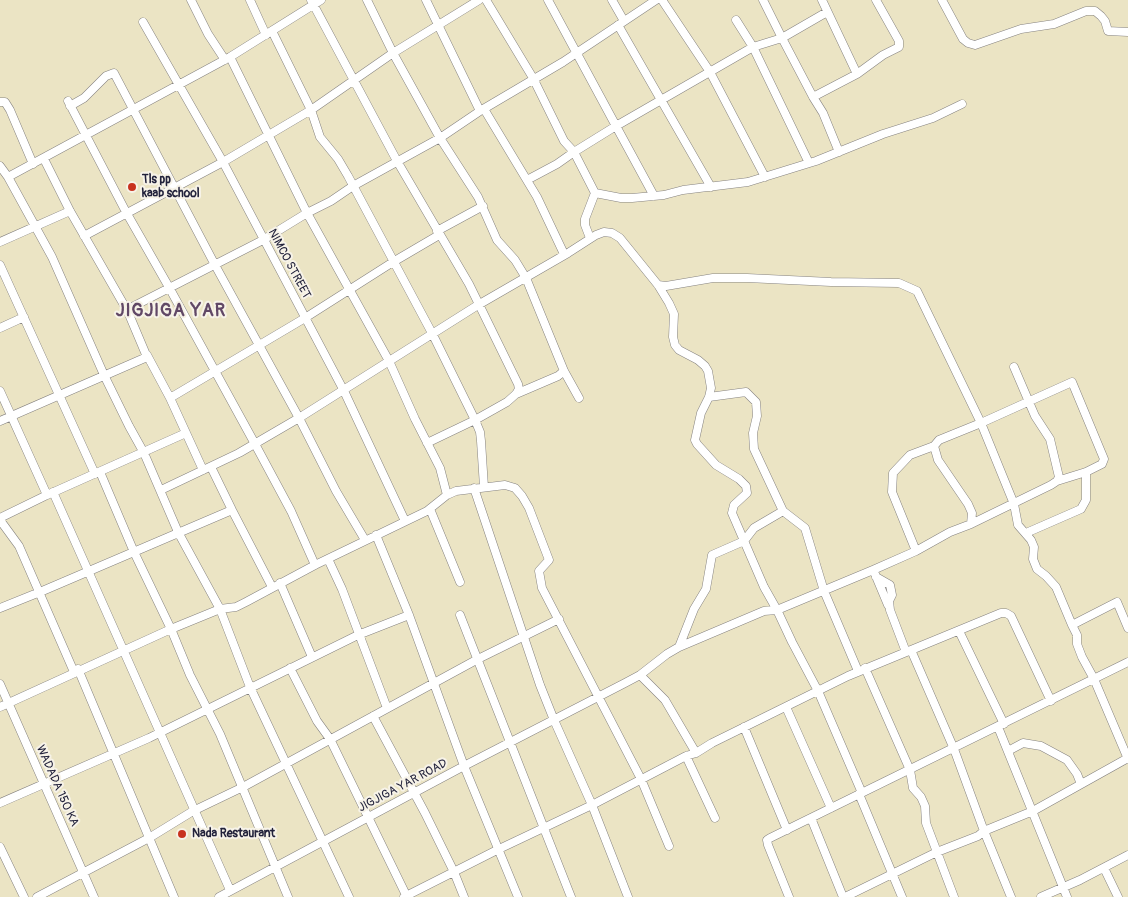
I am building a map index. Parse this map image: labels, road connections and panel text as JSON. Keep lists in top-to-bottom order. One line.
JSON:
{"streets":{"street":["NIMCO STREET","WADADA 150 KA","JIGJIGA YAR ROAD"]},"districts":["JIGJIGA YAR"],"places":["Tls pp kaab school","Nada Restaurant"]}
